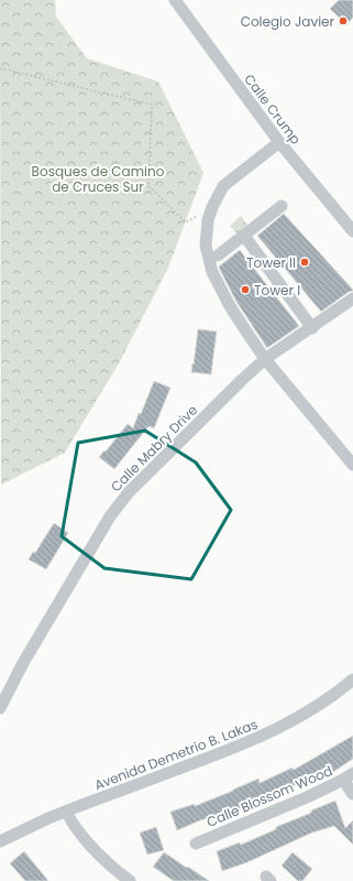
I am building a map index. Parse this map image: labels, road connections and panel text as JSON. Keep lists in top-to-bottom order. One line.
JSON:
{"streets":{"street":["Calle Crump","Calle Mabry Drive","Avenida Demetrio B. Lakas","Calle Blossom Wood"]},"parks":["Bosques de Camino de Cruces Sur"],"places":["Colegio Javier","Tower II","Tower I"]}
